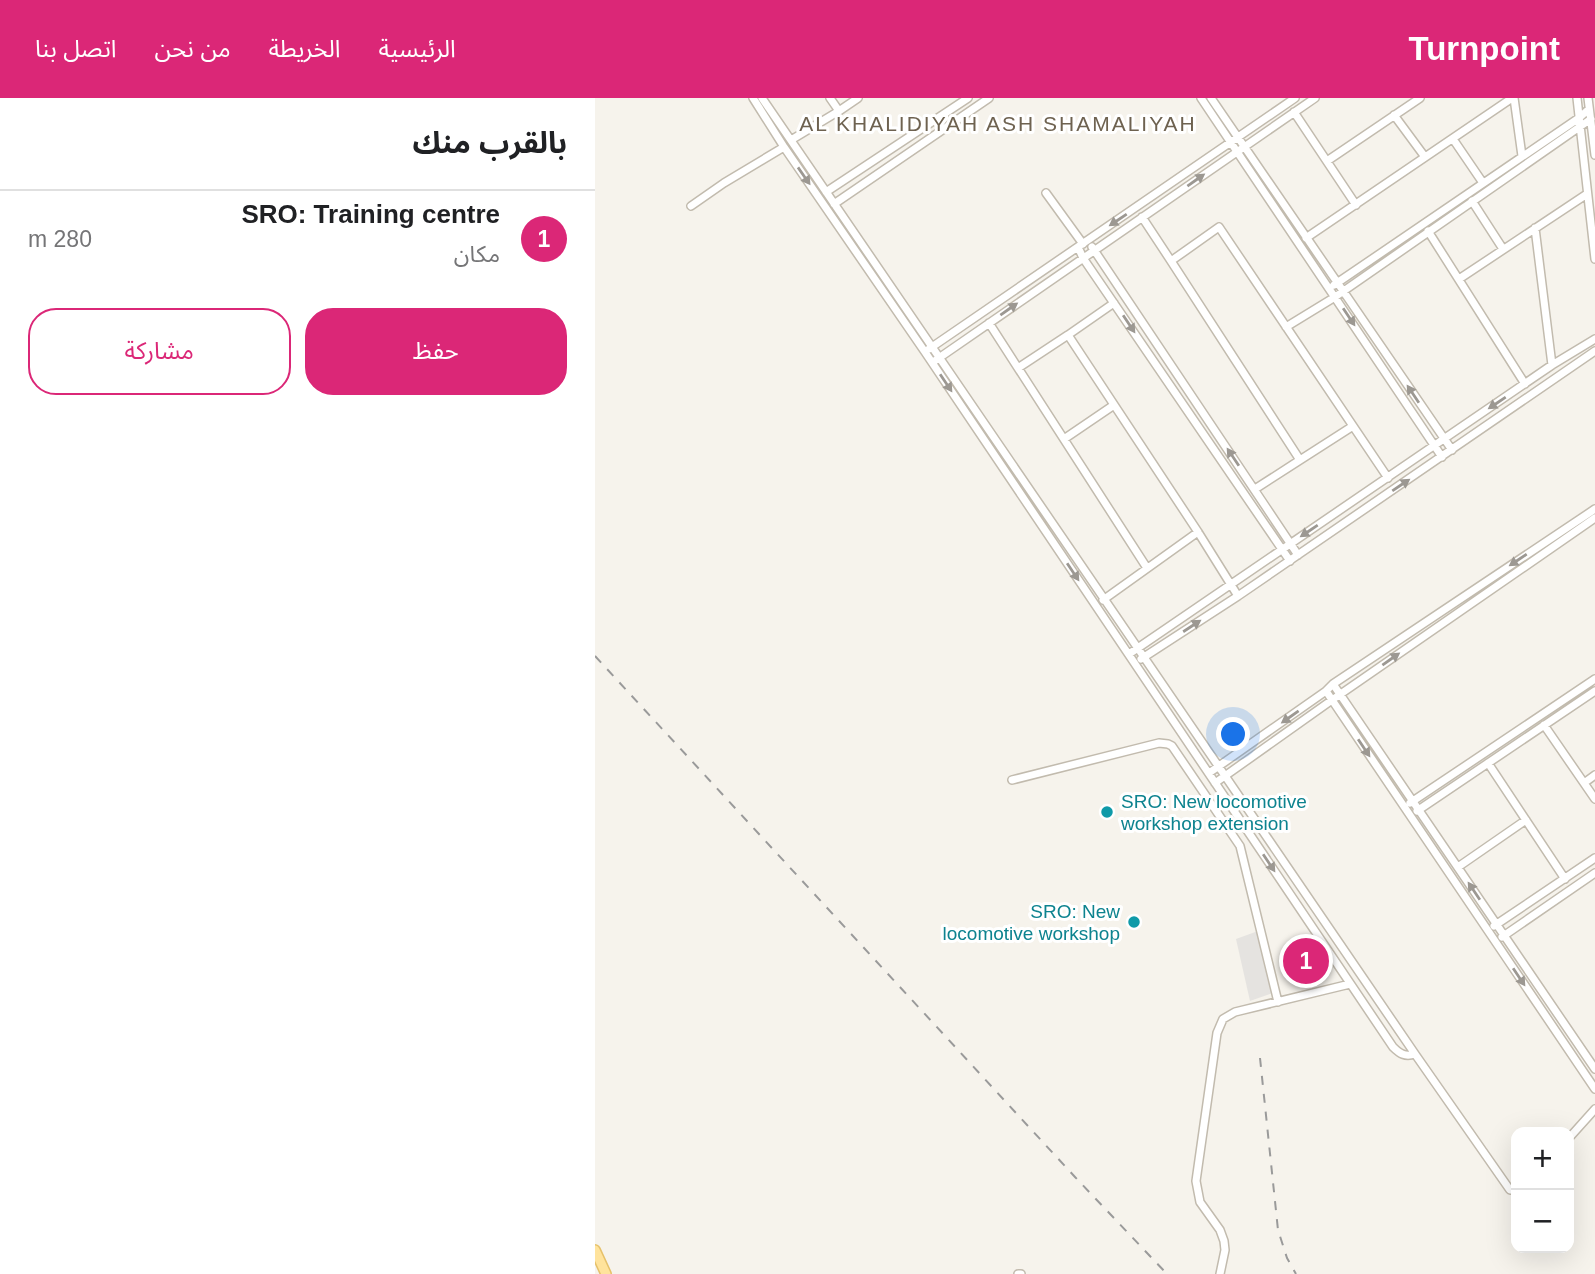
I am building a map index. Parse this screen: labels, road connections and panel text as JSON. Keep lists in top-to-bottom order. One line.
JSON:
{"districts":["AL KHALIDIYAH ASH SHAMALIYAH"],"places":["SRO: New locomotive workshop extension","SRO: New locomotive workshop"],"page":{"header":"Turnpoint","nav":["الرئيسية","الخريطة","من نحن","اتصل بنا"],"heading":"بالقرب منك","list":[{"mark":"1","name":"SRO: Training centre","note":"مكان","value":"280 m"}],"buttons":["حفظ","مشاركة"],"pins":"1","map_buttons":["+","−"]}}
